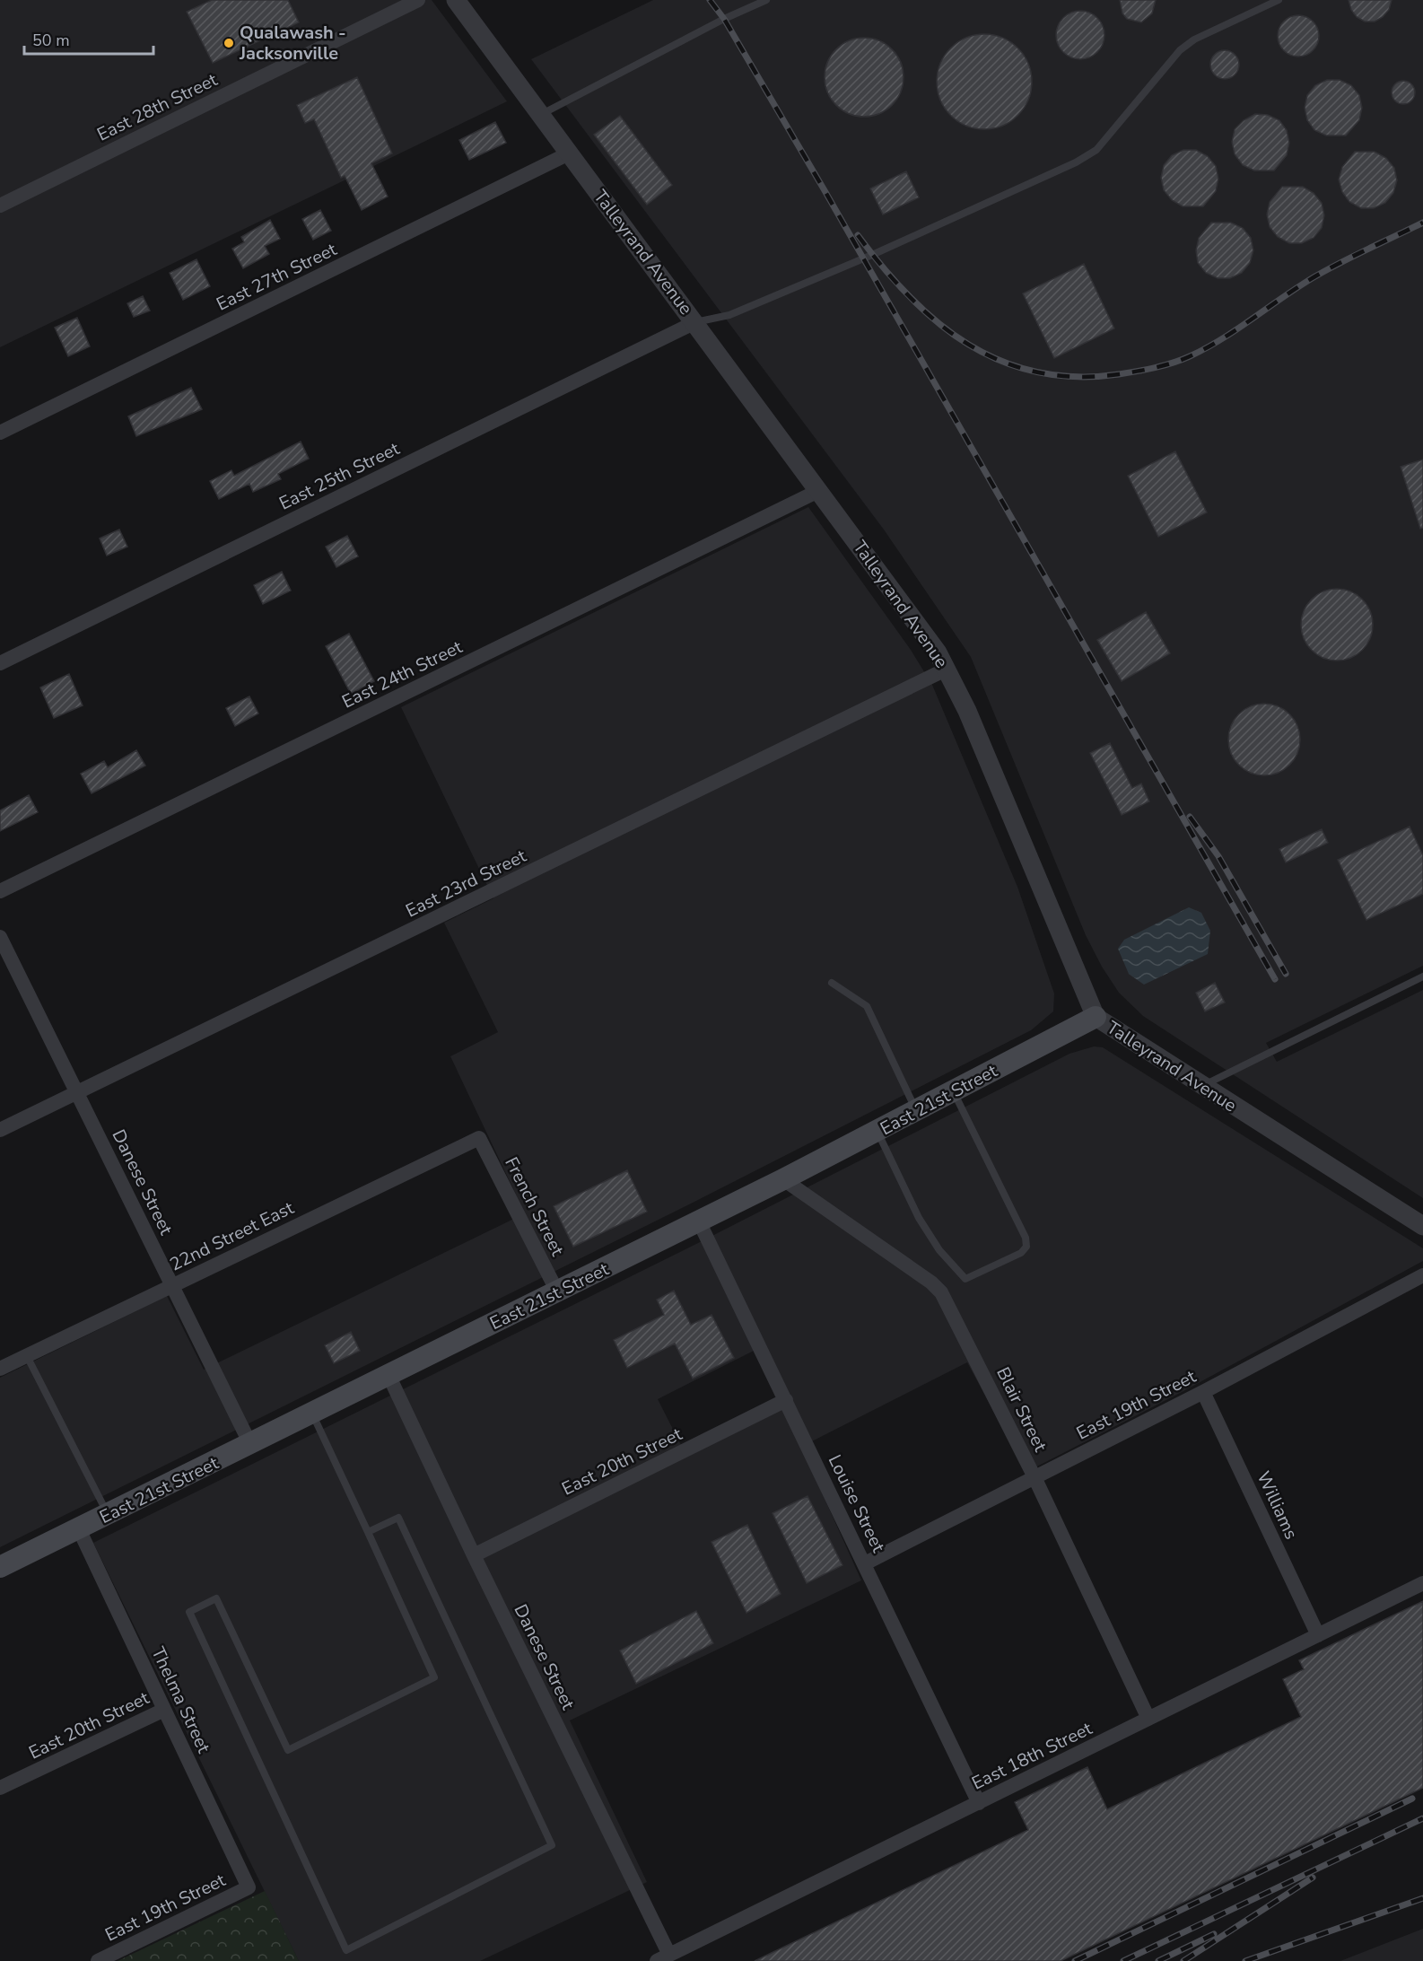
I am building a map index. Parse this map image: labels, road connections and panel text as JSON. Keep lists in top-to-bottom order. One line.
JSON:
{"streets":{"main road":["East 21st Street"],"street":["East 28th Street","Talleyrand Avenue","East 27th Street","East 25th Street","East 24th Street","East 23rd Street","Danese Street","French Street","22nd Street East","East 19th Street","Blair Street","East 20th Street","Louise Street","Williams","Thelma Street","East 18th Street"]},"crossings":[["Talleyrand Avenue","East 27th Street"],["Talleyrand Avenue","East 25th Street"],["Talleyrand Avenue","East 24th Street"],["Talleyrand Avenue","East 23rd Street"],["Talleyrand Avenue","East 21st Street"],["East 23rd Street","Danese Street"],["East 21st Street","Danese Street"],["East 21st Street","French Street"],["East 21st Street","Blair Street"],["East 21st Street","Louise Street"],["East 21st Street","Thelma Street"],["Danese Street","22nd Street East"],["Danese Street","East 20th Street"],["Danese Street","East 18th Street"],["French Street","22nd Street East"],["East 19th Street","Blair Street"],["East 19th Street","Louise Street"],["East 19th Street","Williams"],["East 19th Street","Thelma Street"],["Blair Street","East 18th Street"],["East 20th Street","Louise Street"],["East 20th Street","Thelma Street"],["Louise Street","East 18th Street"],["Williams","East 18th Street"]],"places":["Qualawash - Jacksonville"],"scale_bar":"50 m"}
